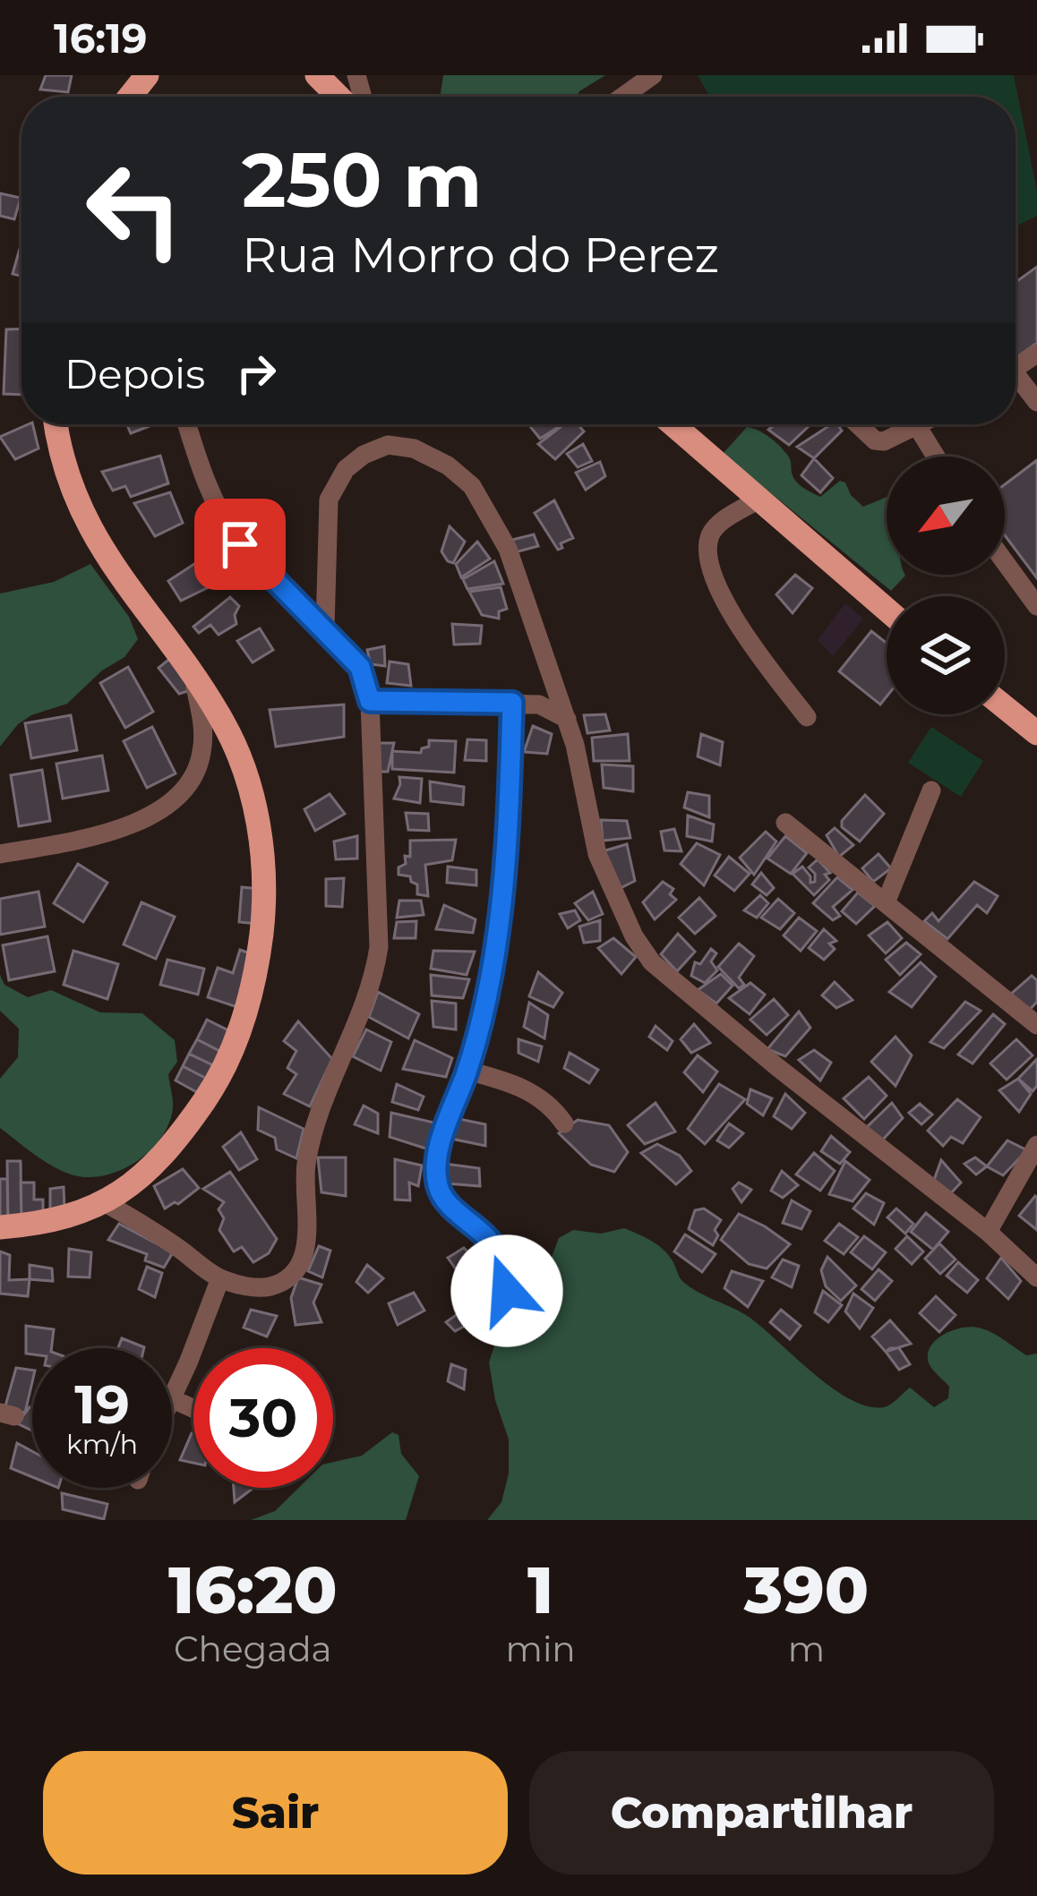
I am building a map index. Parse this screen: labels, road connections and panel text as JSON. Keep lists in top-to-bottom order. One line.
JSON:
{"north":"bottom left","page":{"status":"16:19","turn":["250 m","Rua Morro do Perez"],"then":"Depois","speed":"19 km/h","limit":"30","eta":["16:20","Chegada","1","min","390","m"],"buttons":["Sair","Compartilhar"]}}
